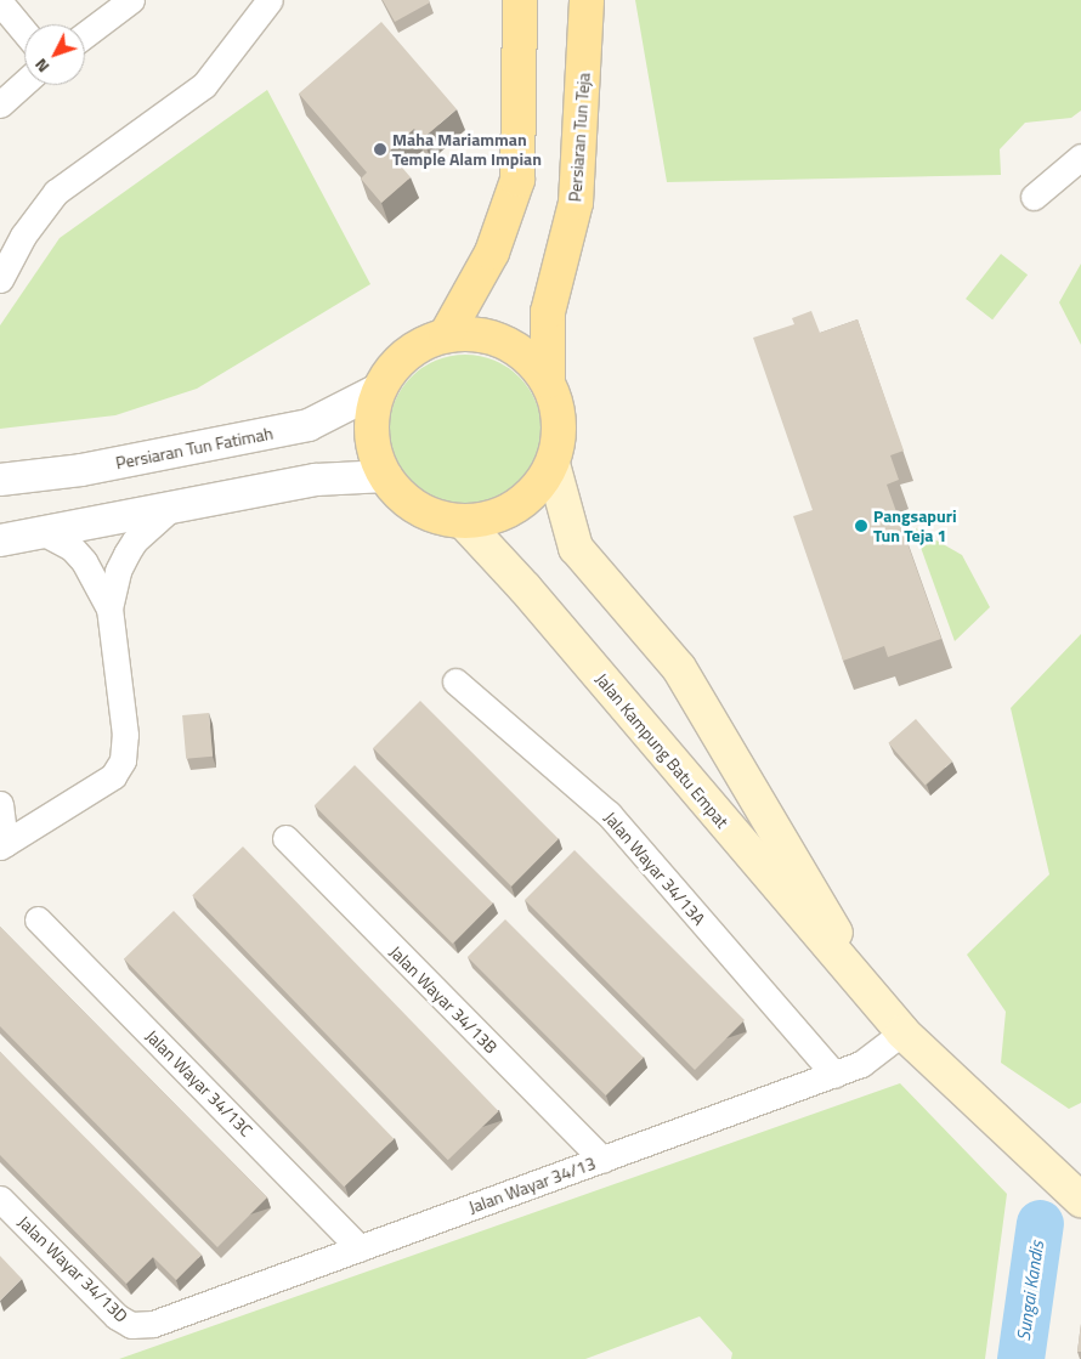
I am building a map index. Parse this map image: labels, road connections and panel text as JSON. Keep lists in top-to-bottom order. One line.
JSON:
{"streets":{"main road":["Persiaran Tun Teja","Jalan Kampung Batu Empat"],"street":["Persiaran Tun Fatimah","Jalan Wayar 34/13A","Jalan Wayar 34/13B","Jalan Wayar 34/13C","Jalan Wayar 34/13","Jalan Wayar 34/13D"]},"crossings":[["Persiaran Tun Teja","Persiaran Tun Fatimah"],["Persiaran Tun Teja","Jalan Kampung Batu Empat"],["Persiaran Tun Fatimah","Jalan Kampung Batu Empat"],["Jalan Kampung Batu Empat","Jalan Wayar 34/13"],["Jalan Wayar 34/13A","Jalan Wayar 34/13"],["Jalan Wayar 34/13B","Jalan Wayar 34/13"],["Jalan Wayar 34/13C","Jalan Wayar 34/13"],["Jalan Wayar 34/13","Jalan Wayar 34/13D"]],"water":["Sungai Kandis"],"places":["Maha Mariamman Temple Alam Impian","Pangsapuri Tun Teja 1"],"north":"bottom left"}
